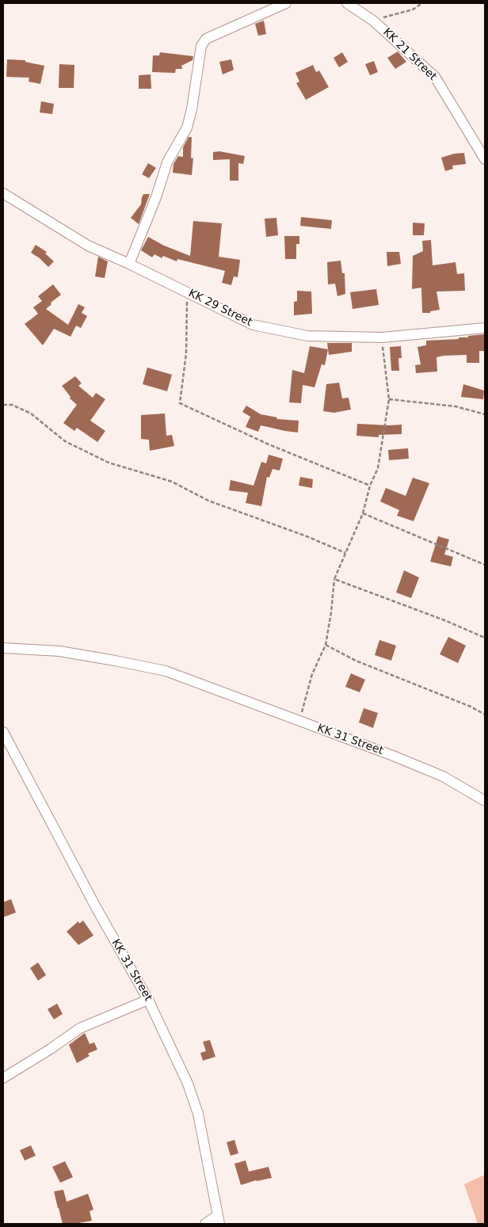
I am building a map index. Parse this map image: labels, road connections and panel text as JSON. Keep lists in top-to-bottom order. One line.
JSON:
{"streets":{"street":["KK 21 Street","KK 29 Street","KK 31 Street"]}}
